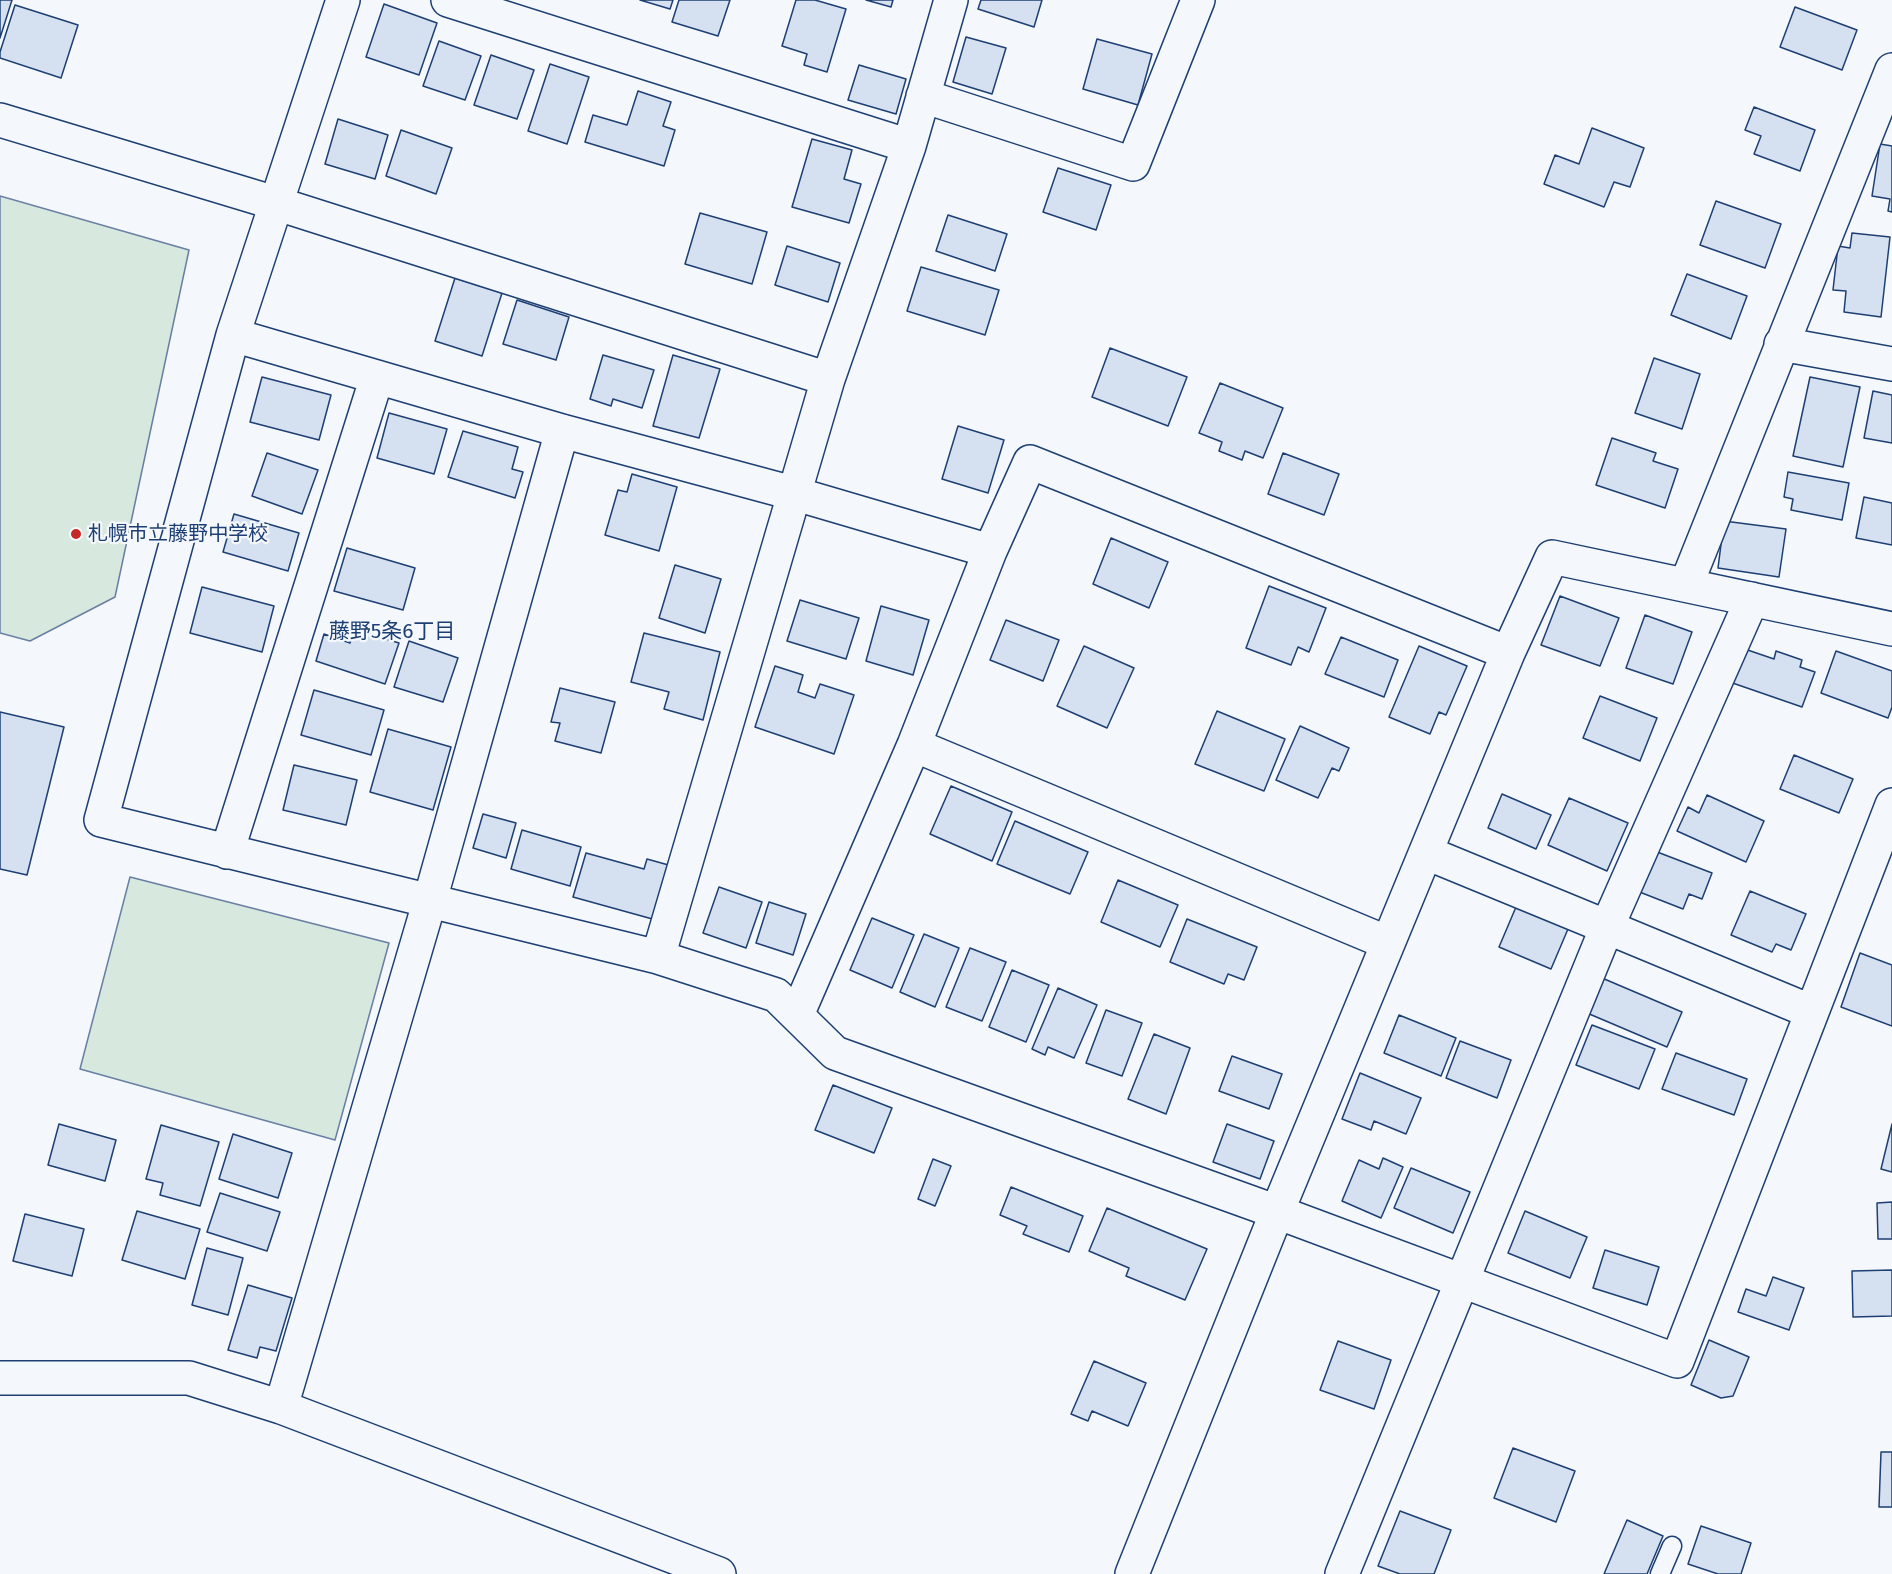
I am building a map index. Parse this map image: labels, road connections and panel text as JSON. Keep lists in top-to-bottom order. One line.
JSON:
{"districts":["藤野5条6丁目"],"places":["札幌市立藤野中学校"]}
